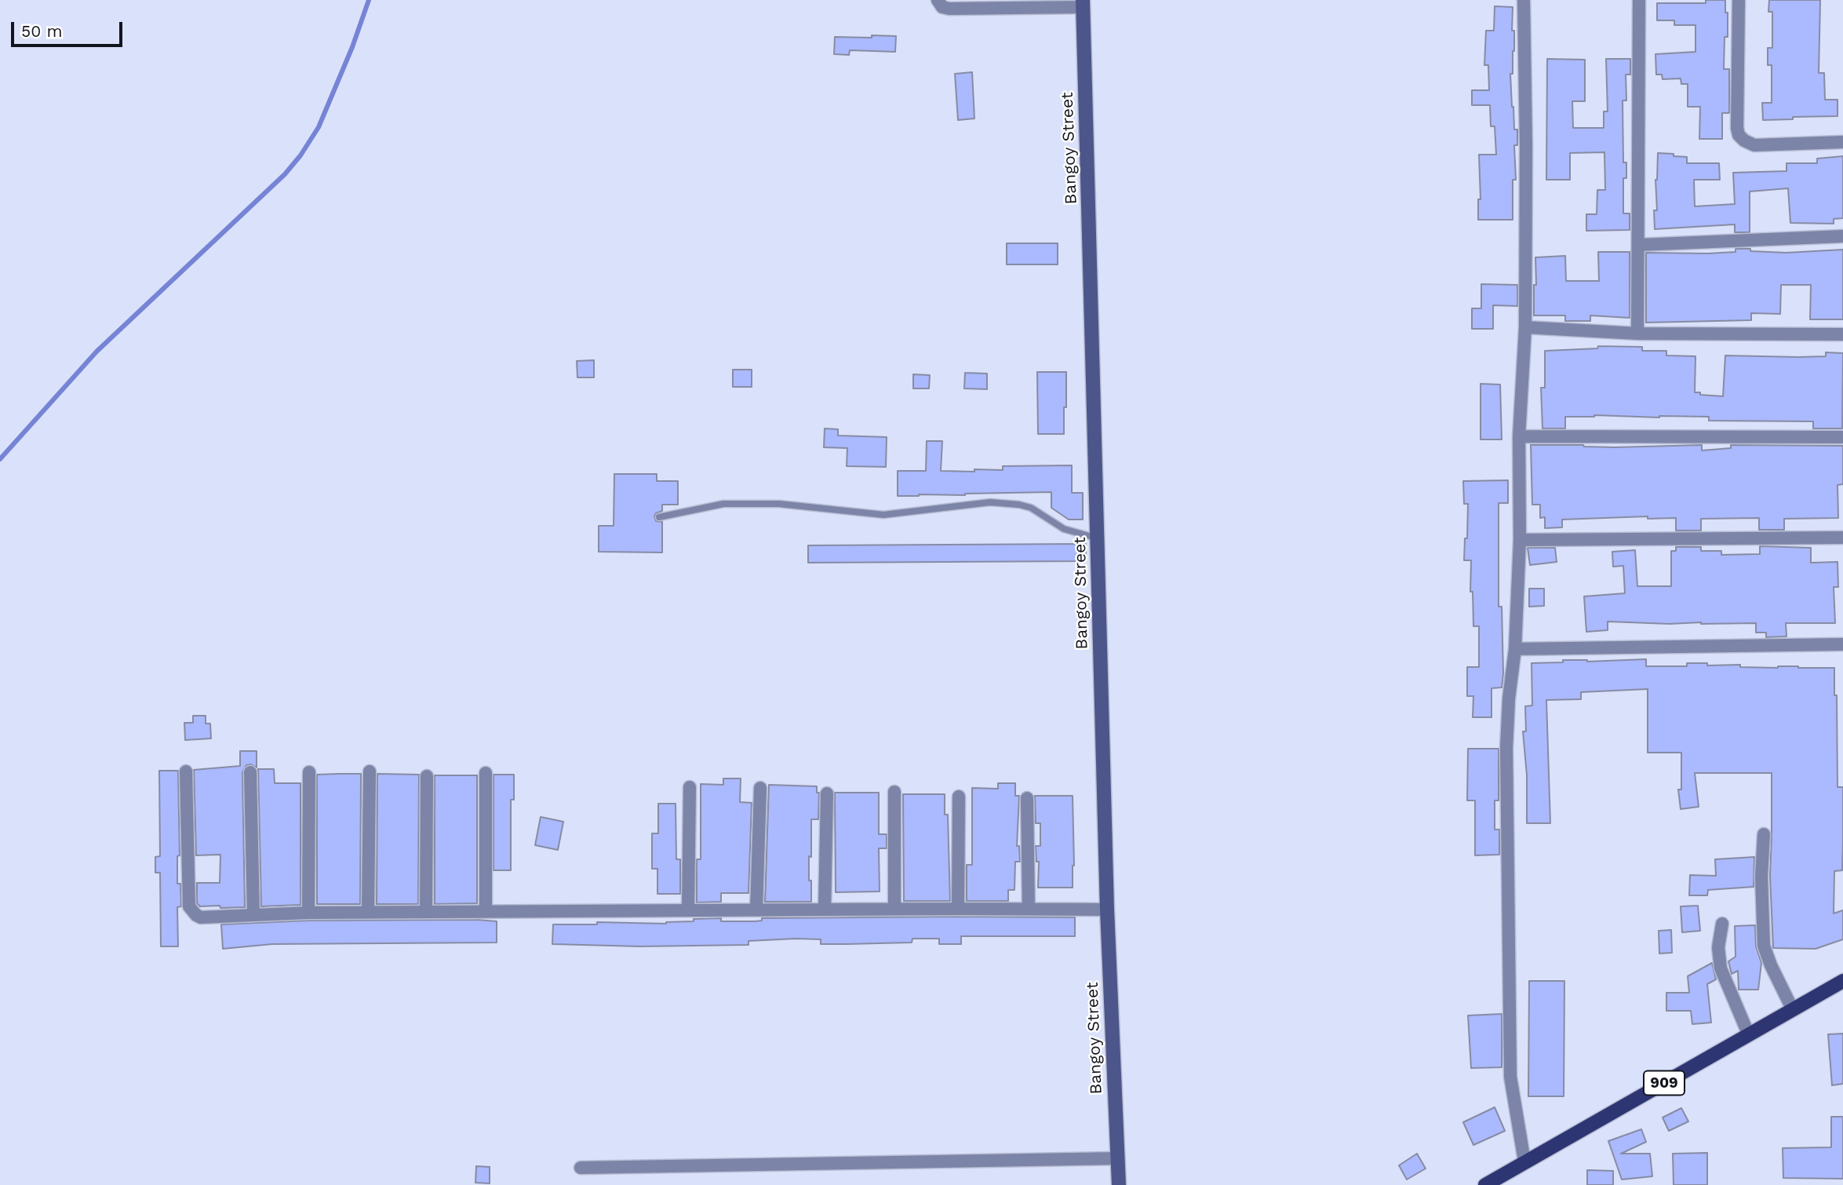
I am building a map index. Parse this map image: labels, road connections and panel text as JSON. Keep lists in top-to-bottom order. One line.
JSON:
{"streets":{"main road":["Bangoy Street","909"]},"scale_bar":"50 m"}
